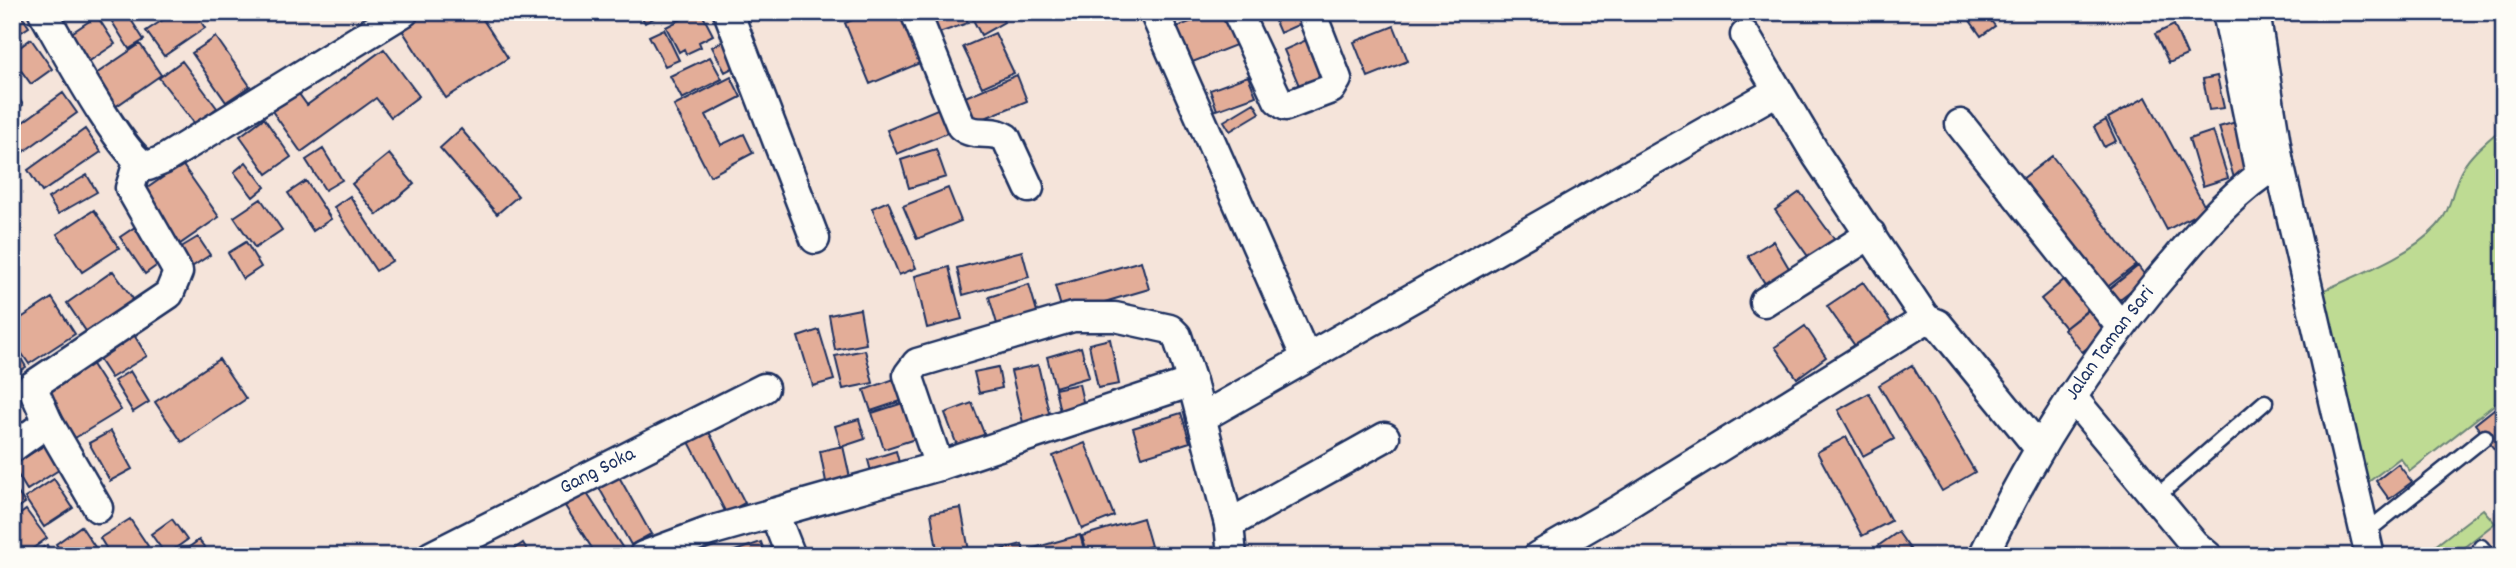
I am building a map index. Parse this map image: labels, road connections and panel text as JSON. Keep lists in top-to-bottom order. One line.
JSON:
{"streets":{"street":["Jalan Taman Sari","Gang Soka"]}}
